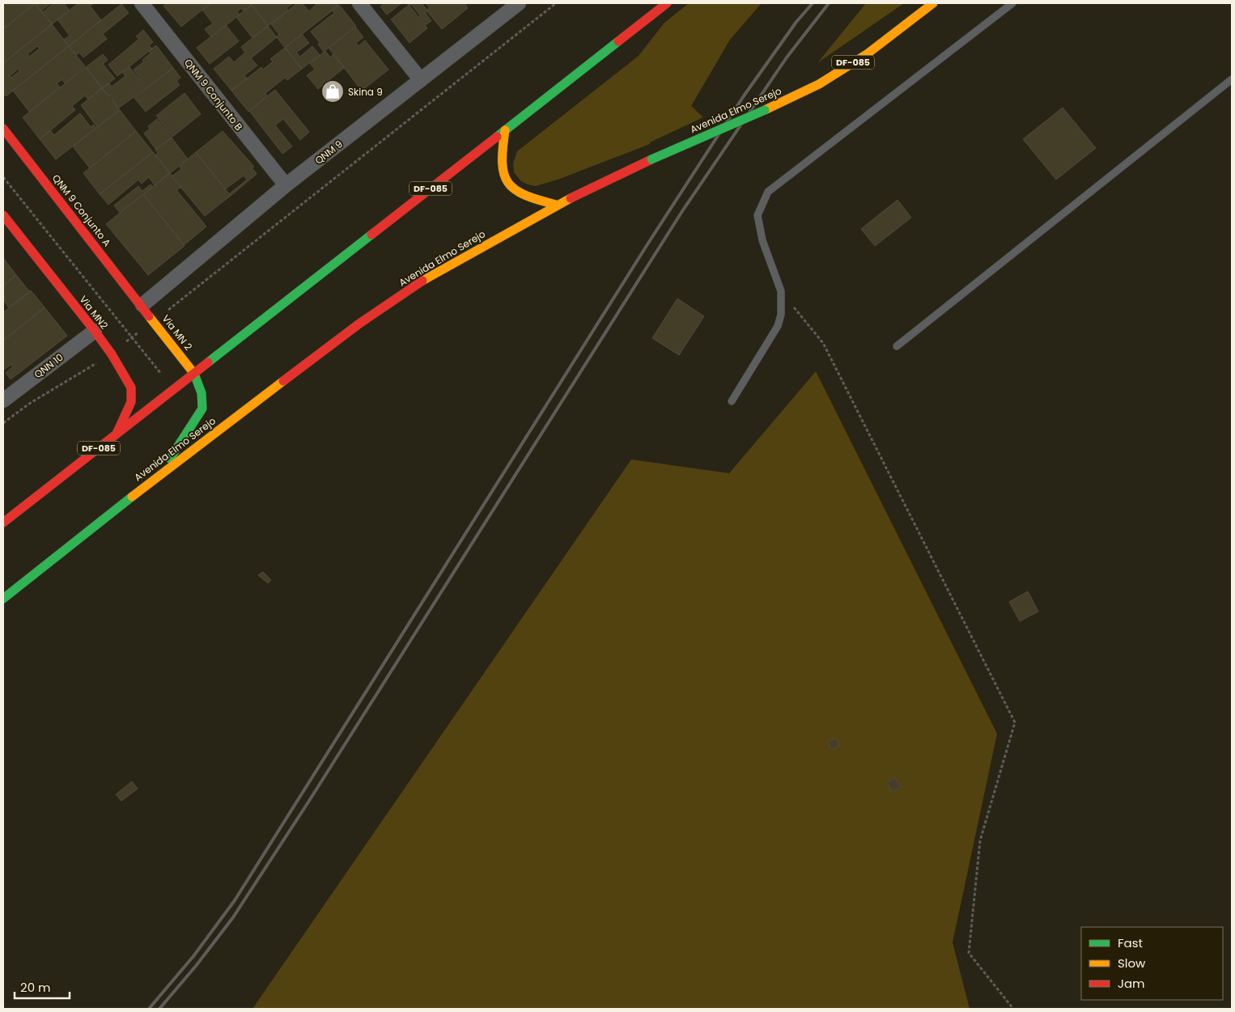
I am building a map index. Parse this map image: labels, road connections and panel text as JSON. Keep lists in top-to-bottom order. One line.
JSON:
{"streets":{"main road":["DF-085","Avenida Elmo Serejo","QNM 9 Conjunto A","Via MN2","Via MN 2"],"street":["QNM 9 Conjunto B","QNM 9","QNN 10"]},"crossings":[["DF-085","Via MN2"],["DF-085","Via MN 2"],["QNM 9 Conjunto B","QNM 9"],["Avenida Elmo Serejo","Via MN 2"],["QNM 9","QNM 9 Conjunto A"],["QNM 9","Via MN 2"],["QNM 9 Conjunto A","Via MN 2"],["Via MN2","QNN 10"]],"places":{"shop":["Skina 9"]},"legend":["Fast","Slow","Jam"],"scale_bar":"20 m"}
